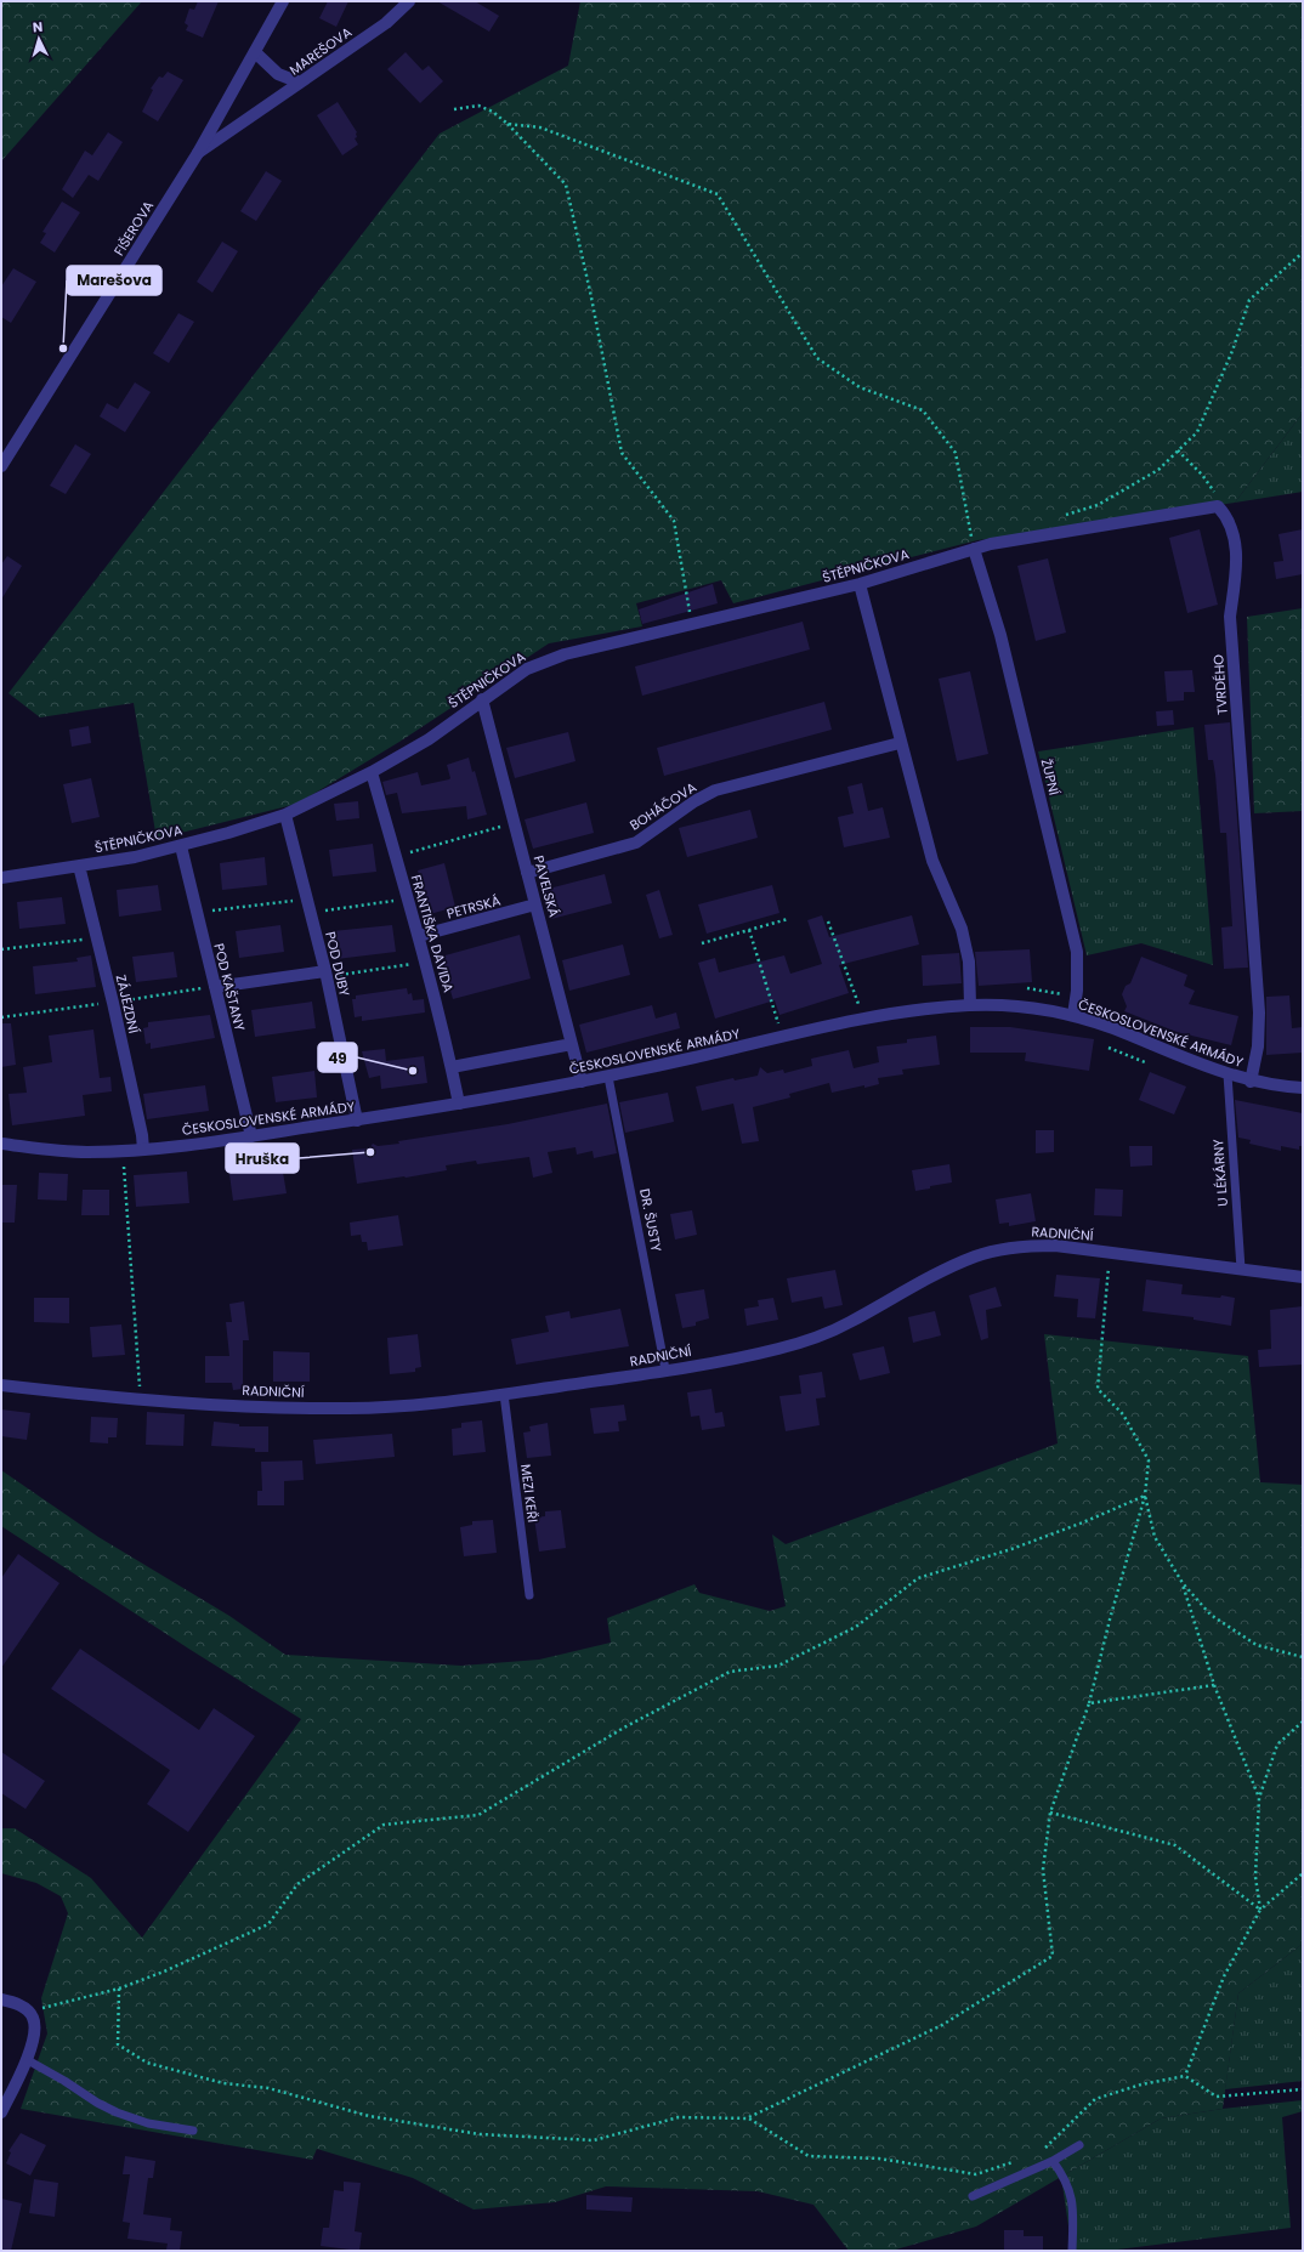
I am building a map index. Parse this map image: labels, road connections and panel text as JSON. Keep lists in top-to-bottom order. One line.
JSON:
{"streets":{"street":["MAREŠOVA","FIŠEROVA","ŠTĚPNIČKOVA","TVRDÉHO","ŽUPNÍ","BOHÁČOVA","PAVELSKÁ","PETRSKÁ","FRANTIŠKA DAVIDA","POD DUBY","POD KAŠTANY","ZÁJEZDNÍ","ČESKOSLOVENSKÉ ARMÁDY","RADNIČNÍ"],"lane":["U LÉKÁRNY","DR. ŠUSTY","MEZI KEŘI"]},"crossings":[["MAREŠOVA","FIŠEROVA"],["ŠTĚPNIČKOVA","TVRDÉHO"],["ŠTĚPNIČKOVA","ŽUPNÍ"],["ŠTĚPNIČKOVA","PAVELSKÁ"],["ŠTĚPNIČKOVA","FRANTIŠKA DAVIDA"],["ŠTĚPNIČKOVA","POD DUBY"],["ŠTĚPNIČKOVA","POD KAŠTANY"],["ŠTĚPNIČKOVA","ZÁJEZDNÍ"],["TVRDÉHO","ČESKOSLOVENSKÉ ARMÁDY"],["ŽUPNÍ","ČESKOSLOVENSKÉ ARMÁDY"],["BOHÁČOVA","PAVELSKÁ"],["PAVELSKÁ","PETRSKÁ"],["PAVELSKÁ","ČESKOSLOVENSKÉ ARMÁDY"],["PETRSKÁ","FRANTIŠKA DAVIDA"],["FRANTIŠKA DAVIDA","ČESKOSLOVENSKÉ ARMÁDY"],["POD DUBY","ČESKOSLOVENSKÉ ARMÁDY"],["POD KAŠTANY","ČESKOSLOVENSKÉ ARMÁDY"],["ZÁJEZDNÍ","ČESKOSLOVENSKÉ ARMÁDY"],["ČESKOSLOVENSKÉ ARMÁDY","U LÉKÁRNY"],["ČESKOSLOVENSKÉ ARMÁDY","DR. ŠUSTY"],["U LÉKÁRNY","RADNIČNÍ"],["DR. ŠUSTY","RADNIČNÍ"],["RADNIČNÍ","MEZI KEŘI"]],"places":["Marešova","49","Hruška"],"north":"top"}
